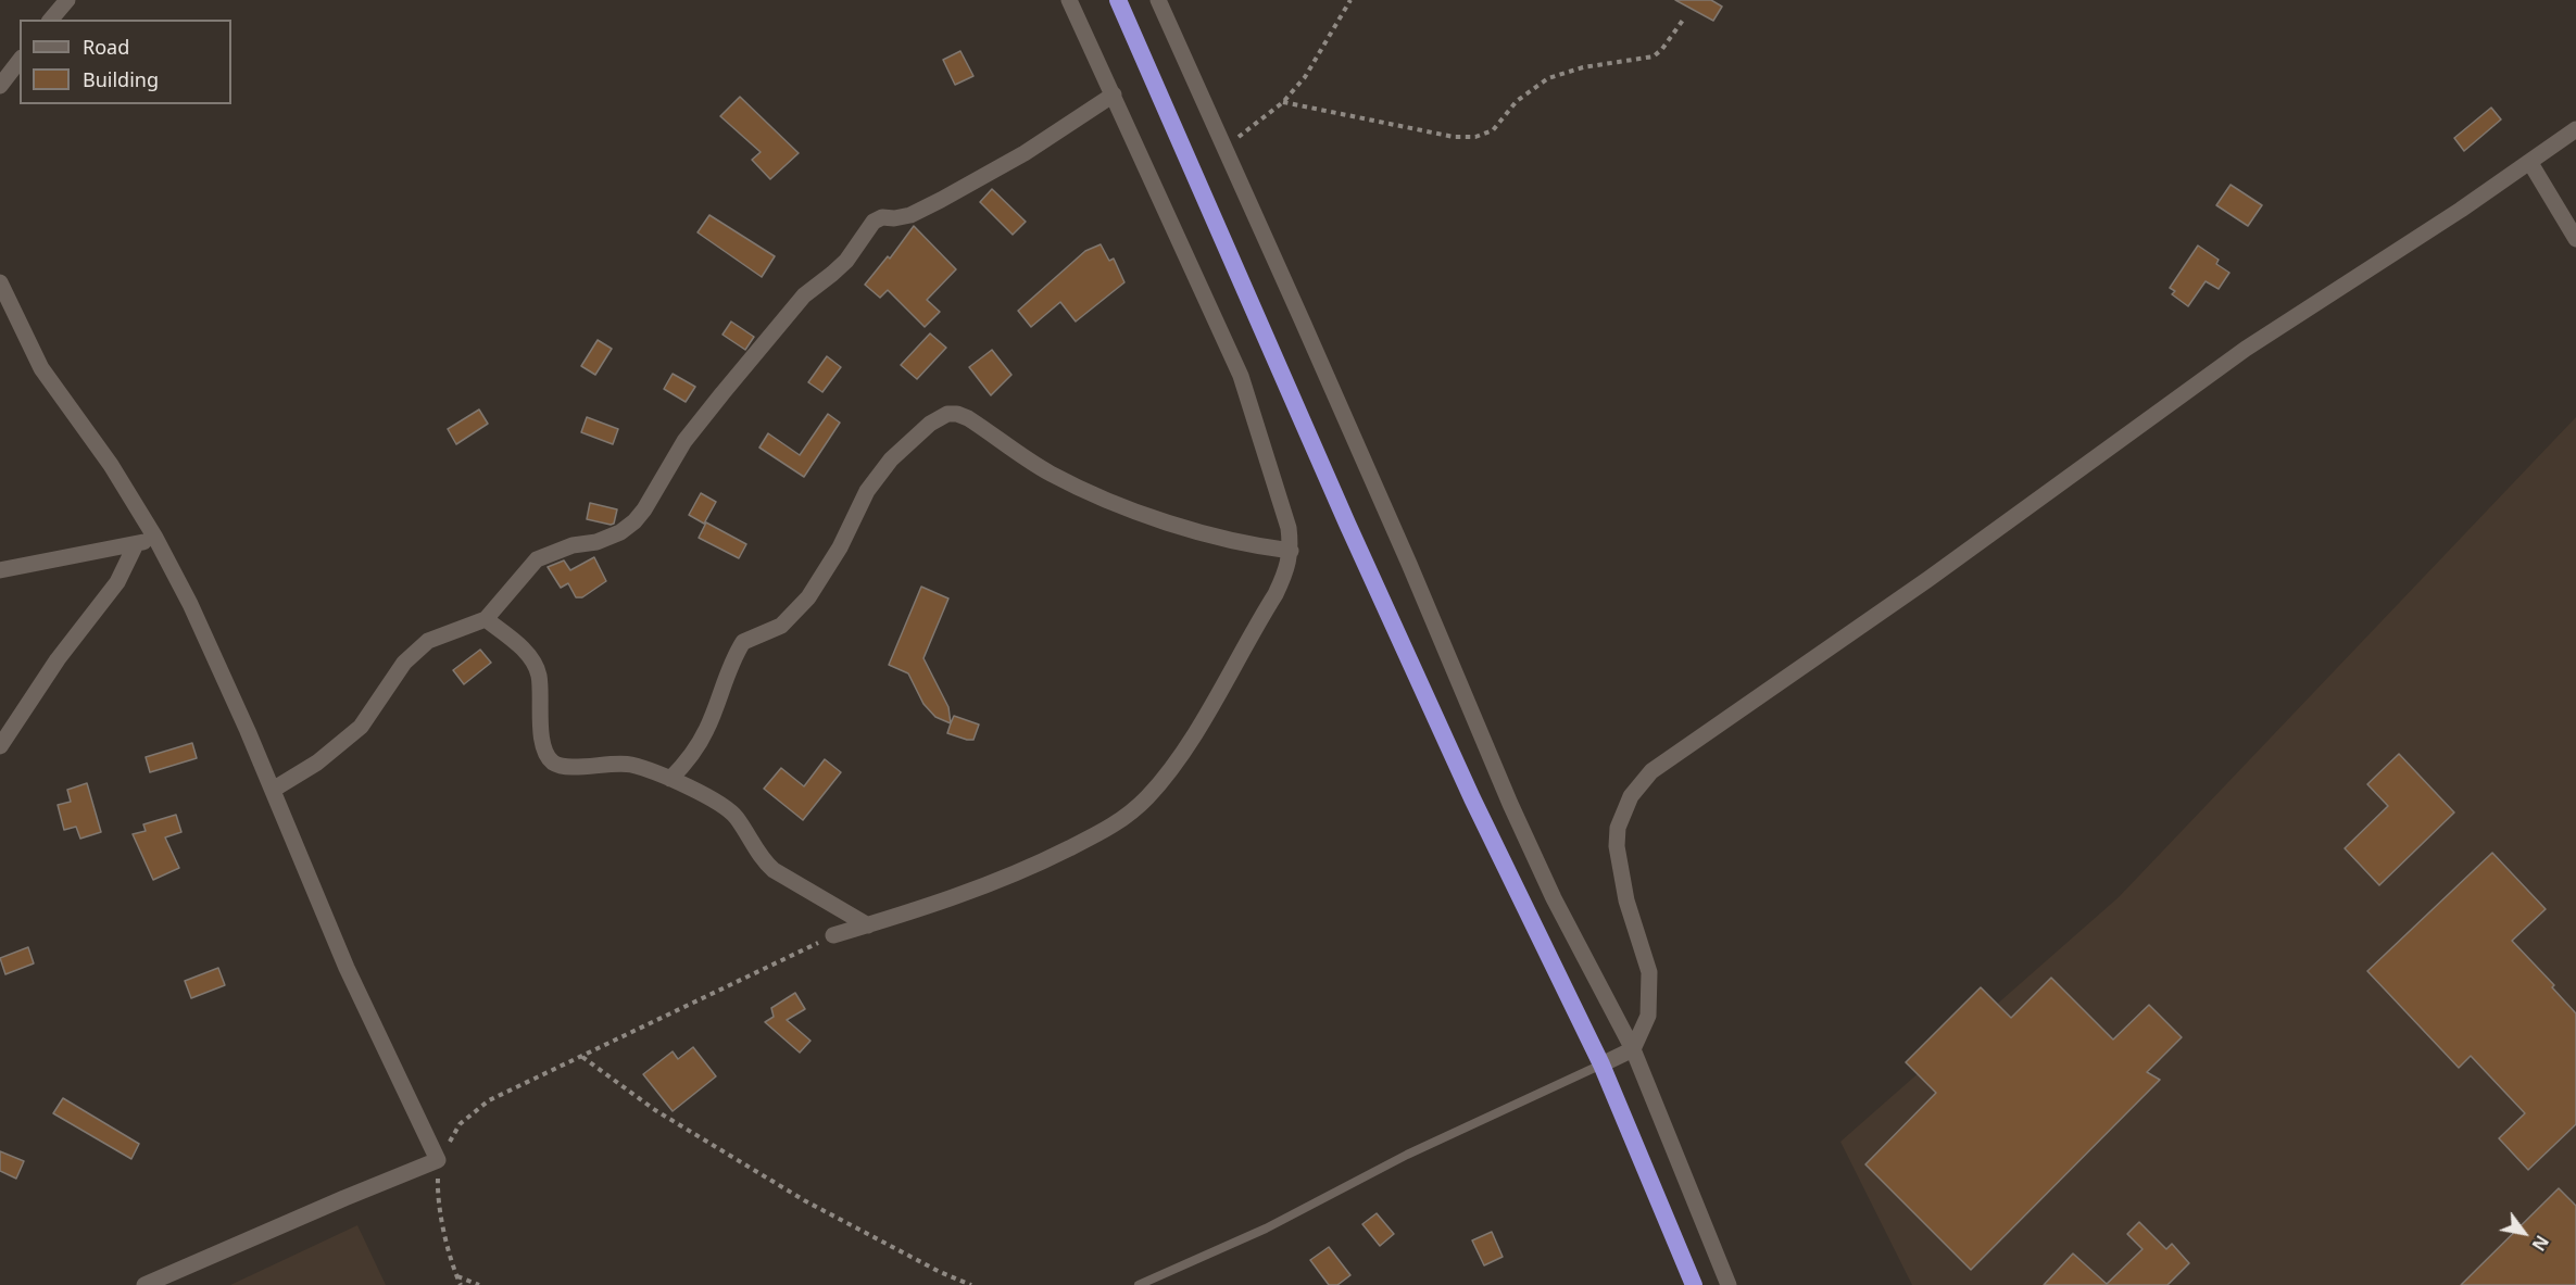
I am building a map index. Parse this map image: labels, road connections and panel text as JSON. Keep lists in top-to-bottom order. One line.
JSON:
{"legend":["Road","Building"],"north":"bottom right"}
